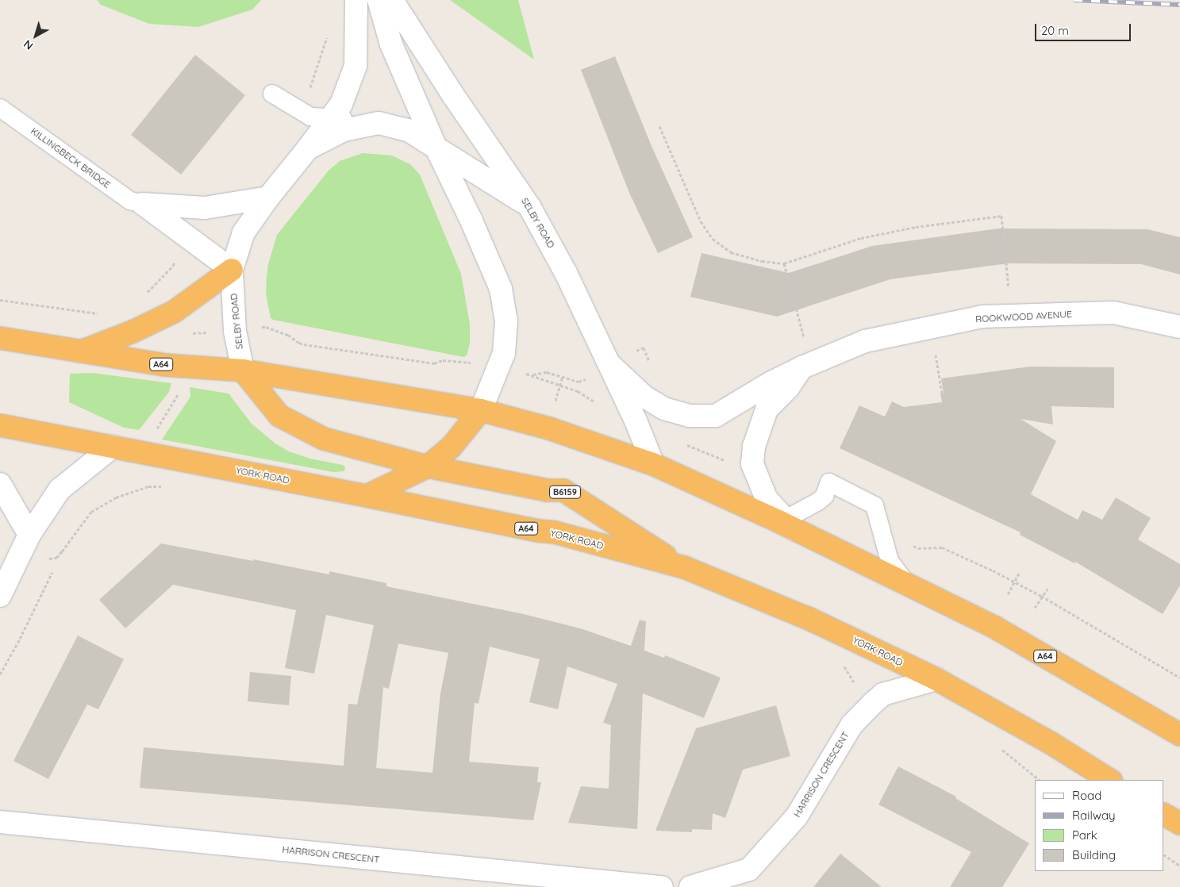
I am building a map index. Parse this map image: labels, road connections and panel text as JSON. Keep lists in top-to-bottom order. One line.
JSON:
{"streets":{"highway":["A64","YORK ROAD","B6159"],"street":["KILLINGBECK BRIDGE","SELBY ROAD","ROOKWOOD AVENUE","HARRISON CRESCENT"]},"crossings":[["KILLINGBECK BRIDGE","SELBY ROAD"],["SELBY ROAD","ROOKWOOD AVENUE"],["SELBY ROAD","A64"],["SELBY ROAD","B6159"],["A64","B6159"],["YORK ROAD","B6159"],["YORK ROAD","HARRISON CRESCENT"]],"legend":["Road","Railway","Park","Building"],"scale_bar":"20 m","north":"bottom left"}
